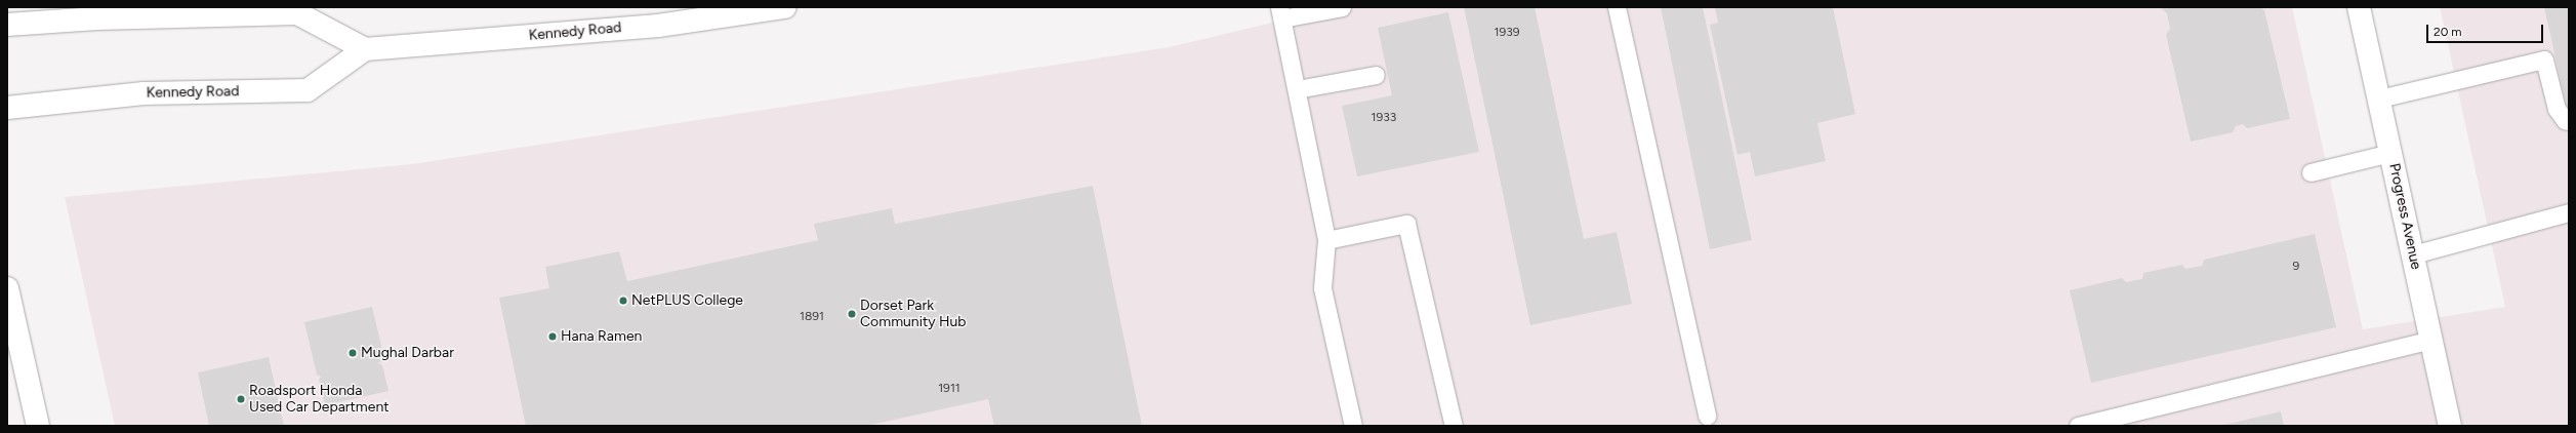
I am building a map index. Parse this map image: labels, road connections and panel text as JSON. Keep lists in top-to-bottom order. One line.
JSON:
{"streets":{"main road":["Kennedy Road","Progress Avenue"]},"places":["NetPLUS College","Dorset Park Community Hub","Hana Ramen","Mughal Darbar","Roadsport Honda Used Car Department"],"house_numbers":["1939","1933","9","1891","1911"],"scale_bar":"20 m"}
